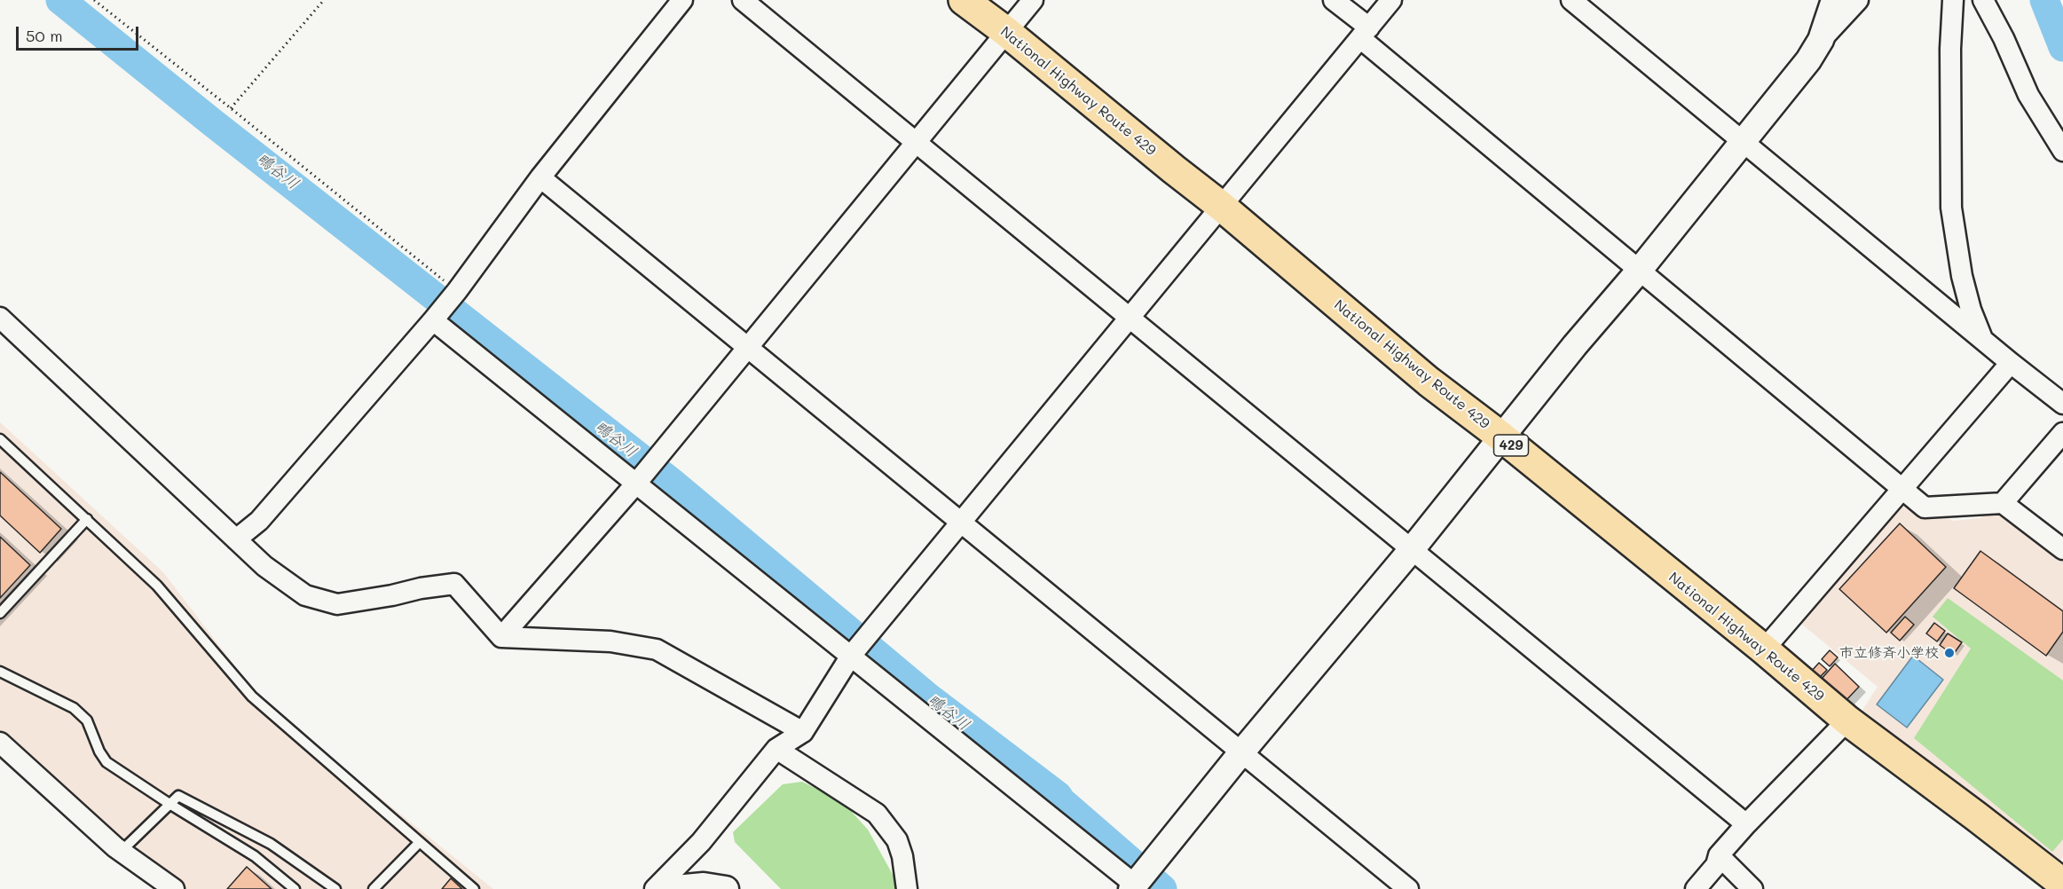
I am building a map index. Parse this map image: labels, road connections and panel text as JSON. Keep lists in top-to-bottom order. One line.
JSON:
{"streets":{"highway":["National Highway Route 429","429"]},"water":["鴫谷川"],"places":["市立修斉小学校"],"scale_bar":"50 m"}
